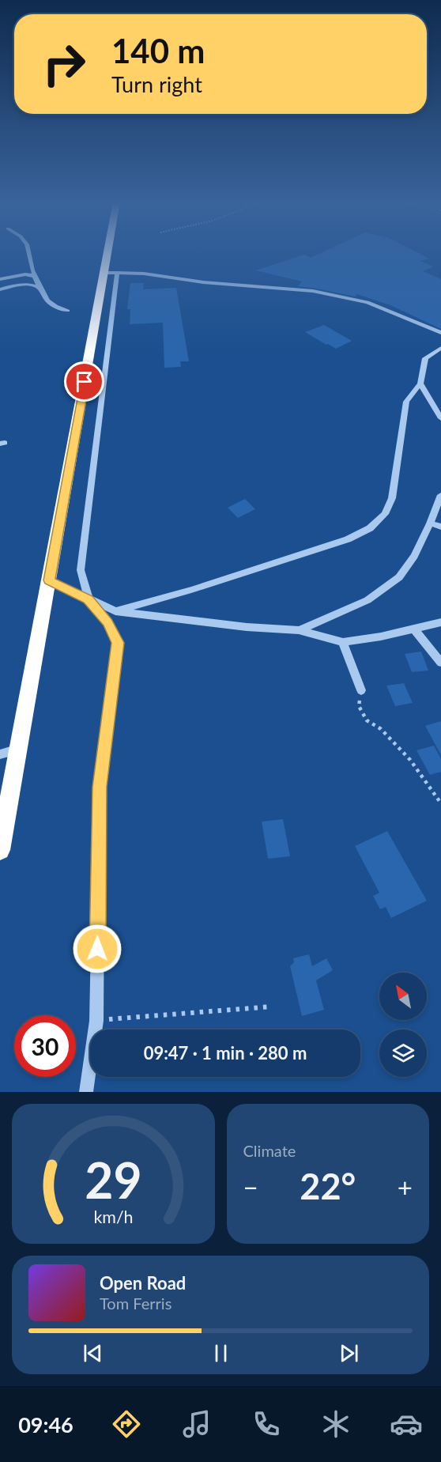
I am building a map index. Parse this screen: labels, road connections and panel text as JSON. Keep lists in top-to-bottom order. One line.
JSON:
{"north":"top left","page":{"turn":["140 m","Turn right"],"limit":"30","trip":"09:47 · 1 min · 280 m","tile":"Climate","heat":["−","22°","+"],"song":["Open Road","Tom Ferris"],"tabs":"09:46","gauge":["29","km/h"]}}
